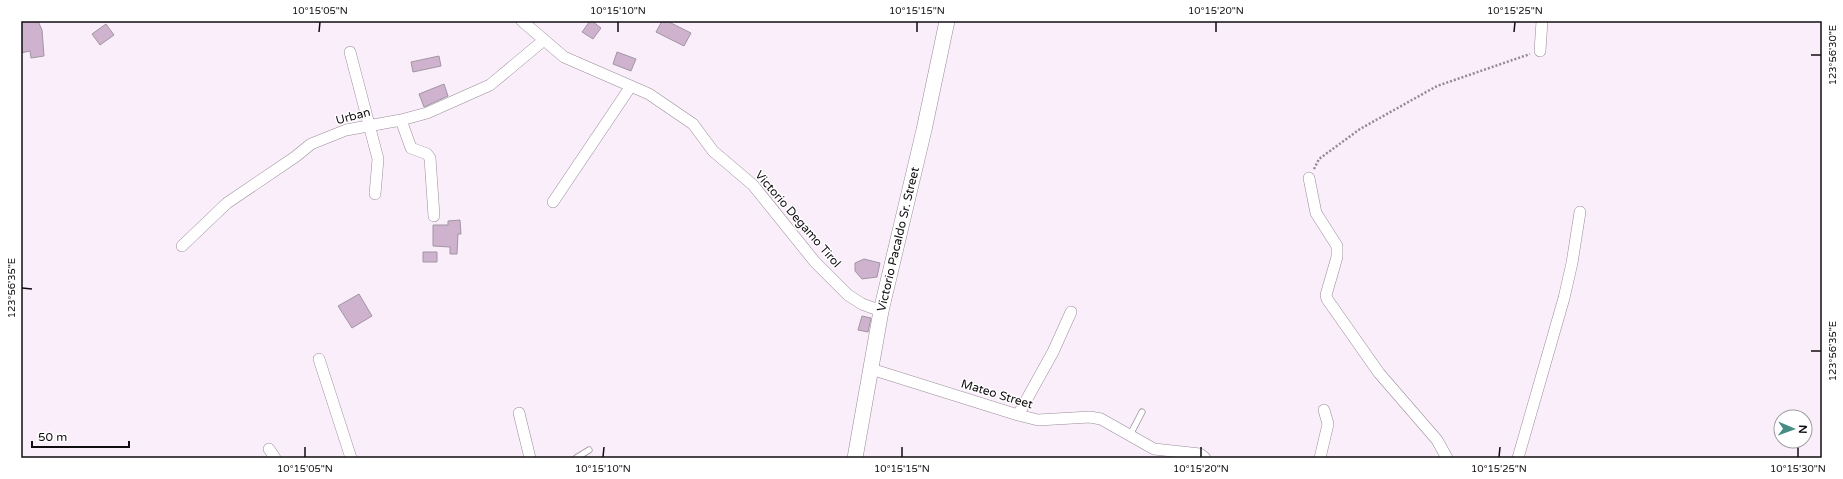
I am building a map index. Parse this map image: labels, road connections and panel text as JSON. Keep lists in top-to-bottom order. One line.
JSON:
{"streets":{"street":["Urban","Victorio Degamo Tirol","Victorio Pacaldo Sr. Street","Mateo Street"]},"crossings":[["Urban","Victorio Degamo Tirol"],["Victorio Degamo Tirol","Victorio Pacaldo Sr. Street"],["Victorio Pacaldo Sr. Street","Mateo Street"]],"scale_bar":"50 m","north":"right","coordinates":["10°15'05\"N","10°15'10\"N","10°15'15\"N","10°15'20\"N","10°15'25\"N","123°56'30\"E","123°56'35\"E","10°15'30\"N"]}
